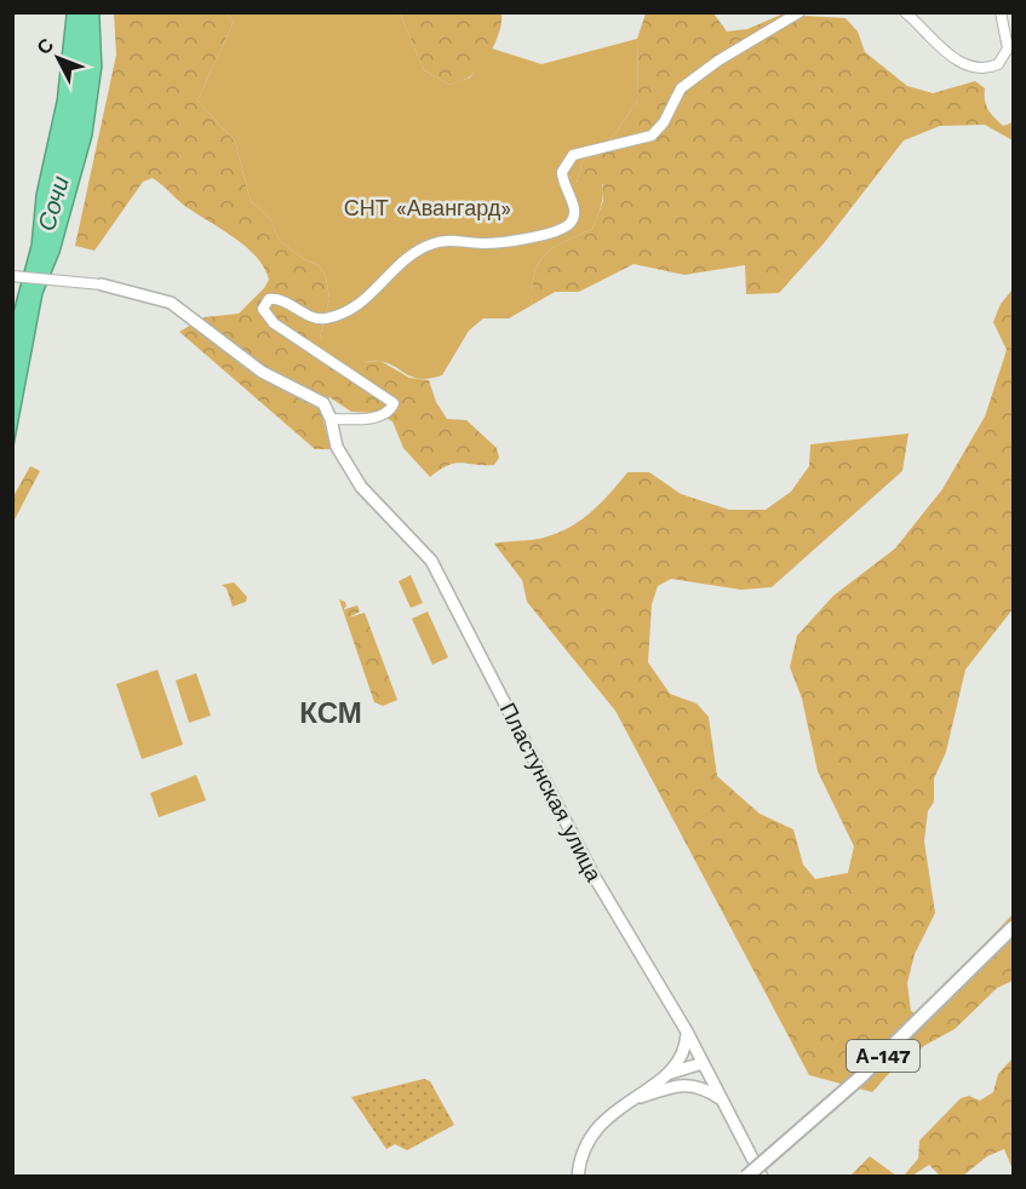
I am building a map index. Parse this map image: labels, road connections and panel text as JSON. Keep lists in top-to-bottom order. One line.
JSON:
{"streets":{"highway":["А-147"],"main road":["Пластунская улица"]},"districts":["КСМ"],"water":["Сочи"],"parks":["СНТ «Авангард»"],"north":"top left"}
